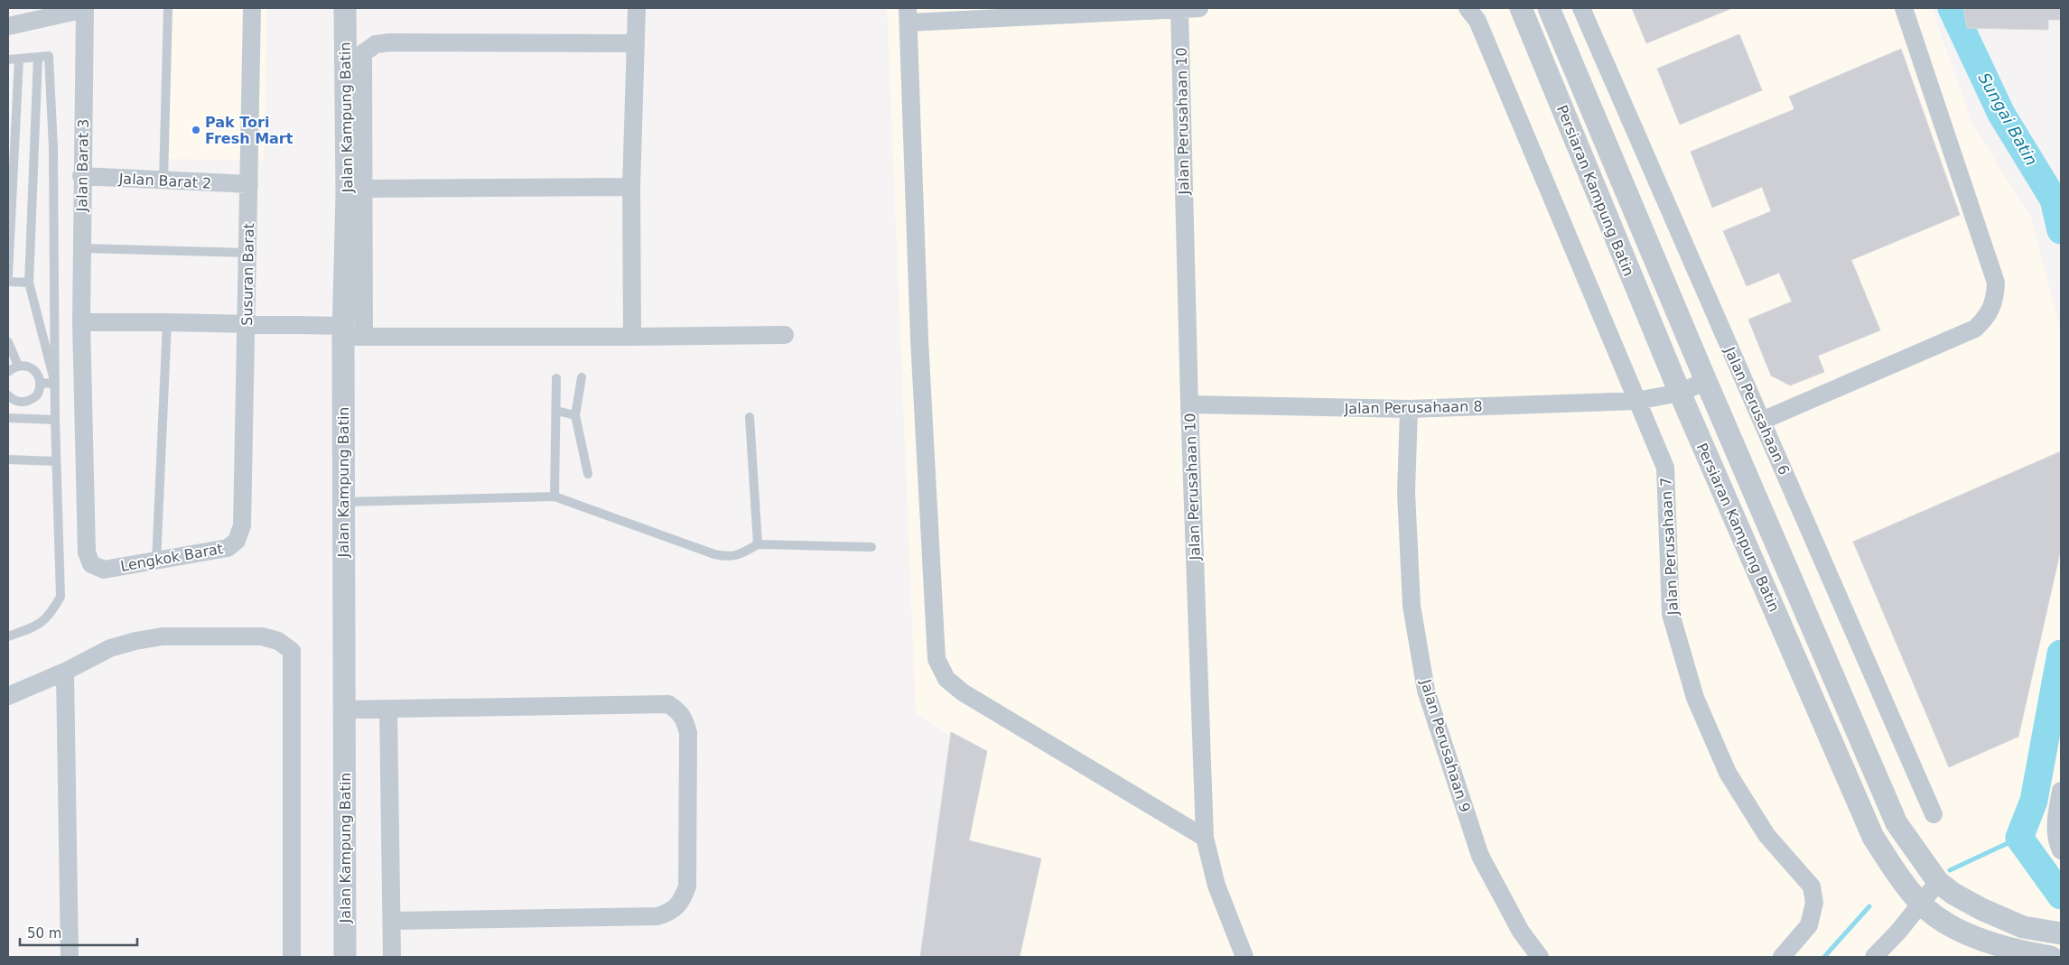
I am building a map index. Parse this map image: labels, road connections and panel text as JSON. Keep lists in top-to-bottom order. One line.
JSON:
{"streets":{"street":["Jalan Kampung Batin","Jalan Perusahaan 10","Jalan Barat 3","Jalan Barat 2","Persiaran Kampung Batin","Susuran Barat","Jalan Perusahaan 8","Jalan Perusahaan 6","Jalan Perusahaan 7","Lengkok Barat","Jalan Perusahaan 9"]},"crossings":[["Jalan Perusahaan 10","Jalan Perusahaan 8"],["Jalan Barat 3","Jalan Barat 2"],["Jalan Barat 3","Lengkok Barat"],["Jalan Barat 2","Susuran Barat"],["Persiaran Kampung Batin","Jalan Perusahaan 8"],["Susuran Barat","Lengkok Barat"],["Jalan Perusahaan 8","Jalan Perusahaan 7"],["Jalan Perusahaan 8","Jalan Perusahaan 9"]],"water":["Sungai Batin"],"places":["Pak Tori Fresh Mart"],"scale_bar":"50 m"}
